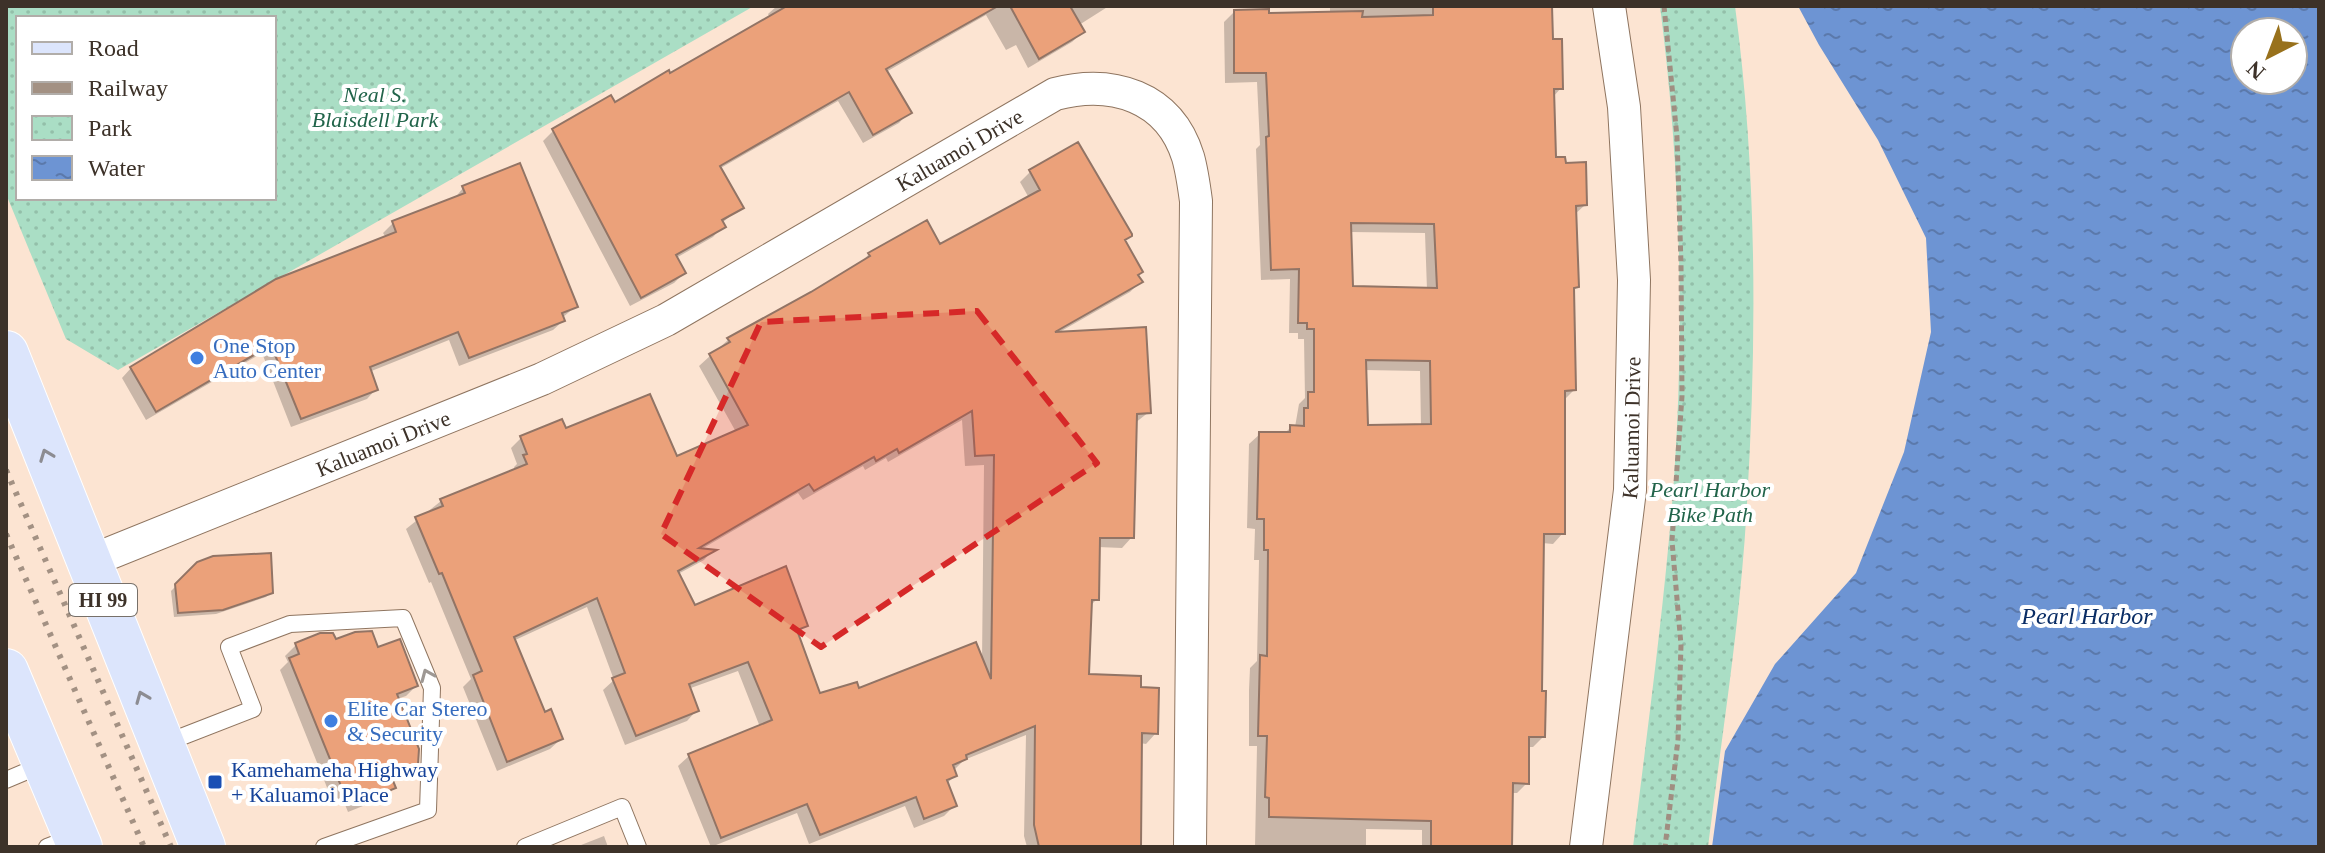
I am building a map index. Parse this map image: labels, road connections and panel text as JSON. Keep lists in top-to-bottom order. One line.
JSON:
{"streets":{"main road":["HI 99"],"street":["Kaluamoi Drive"]},"crossings":[["Kaluamoi Drive","HI 99"]],"water":["Pearl Harbor"],"parks":["Neal S. Blaisdell Park","Pearl Harbor Bike Path"],"places":{"other":["One Stop Auto Center","Elite Car Stereo & Security"],"transit":["Kamehameha Highway + Kaluamoi Place"]},"legend":["Road","Railway","Park","Water"],"north":"bottom left"}
